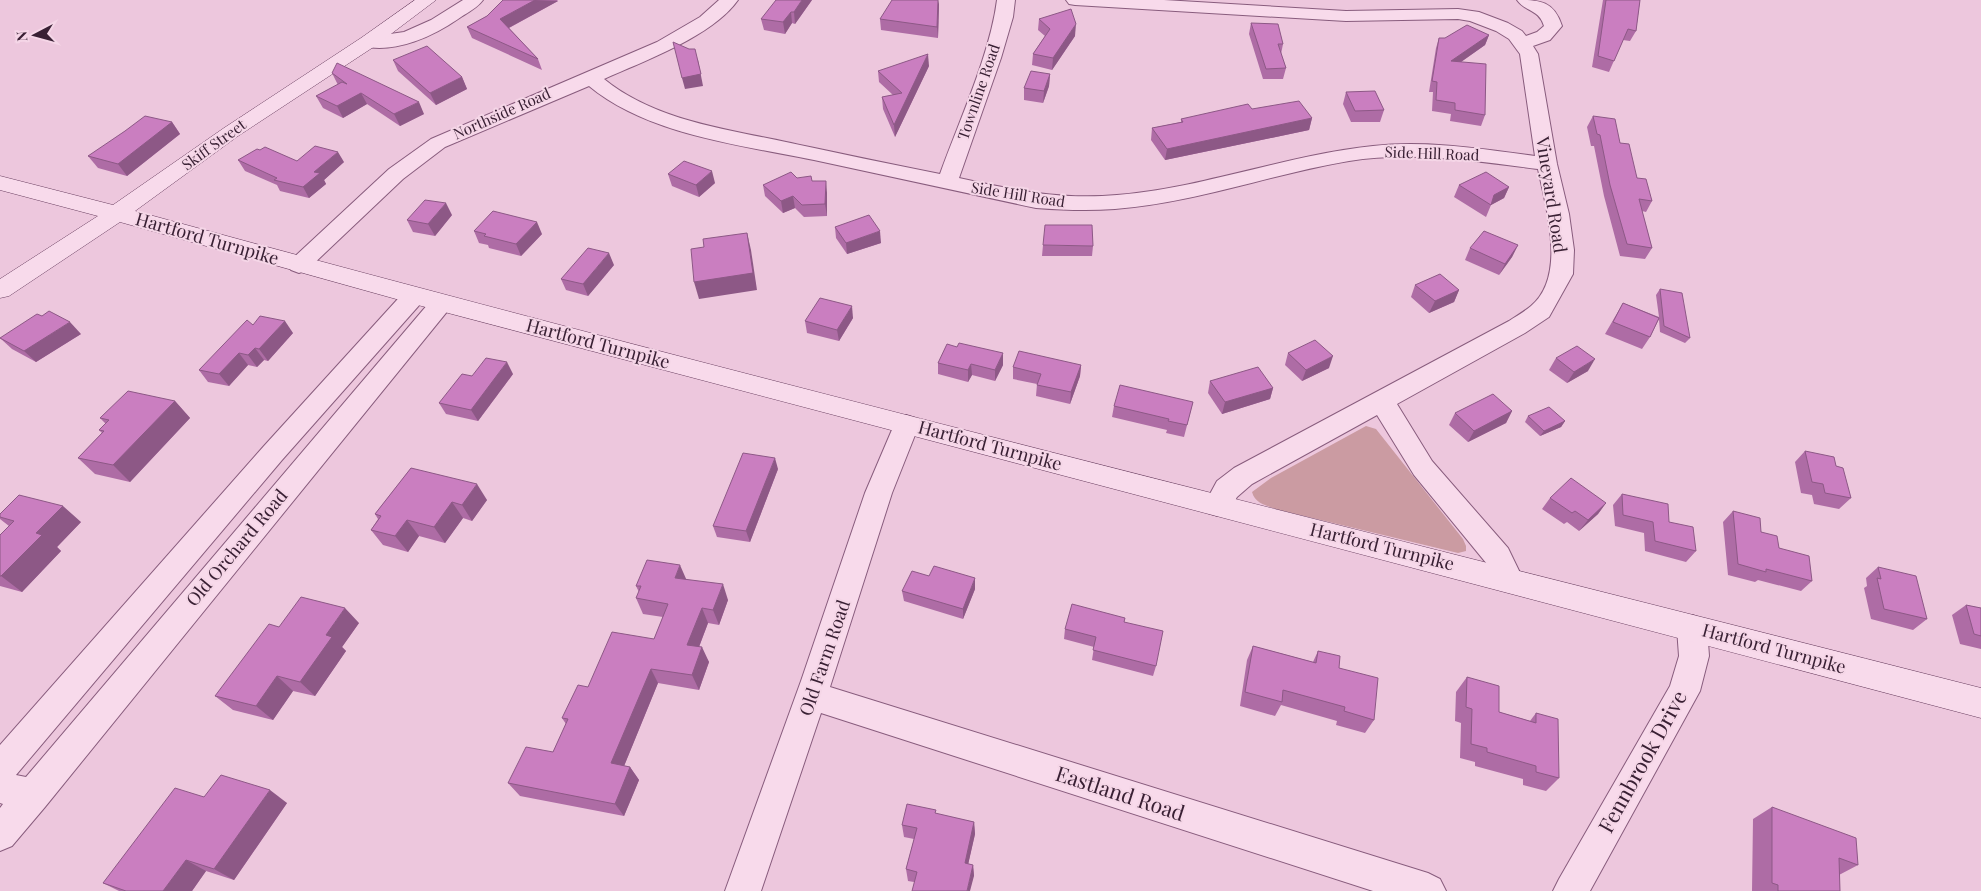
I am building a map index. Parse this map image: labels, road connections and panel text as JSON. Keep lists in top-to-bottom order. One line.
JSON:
{"streets":{"main road":["Skiff Street","Hartford Turnpike"],"street":["Townline Road","Northside Road","Side Hill Road","Vineyard Road","Old Orchard Road","Old Farm Road","Fennbrook Drive","Eastland Road"]},"crossings":[["Townline Road","Side Hill Road"],["Northside Road","Side Hill Road"],["Northside Road","Hartford Turnpike"],["Skiff Street","Hartford Turnpike"],["Side Hill Road","Vineyard Road"],["Vineyard Road","Hartford Turnpike"],["Hartford Turnpike","Old Orchard Road"],["Hartford Turnpike","Old Farm Road"],["Hartford Turnpike","Fennbrook Drive"],["Old Farm Road","Eastland Road"]],"north":"left"}
